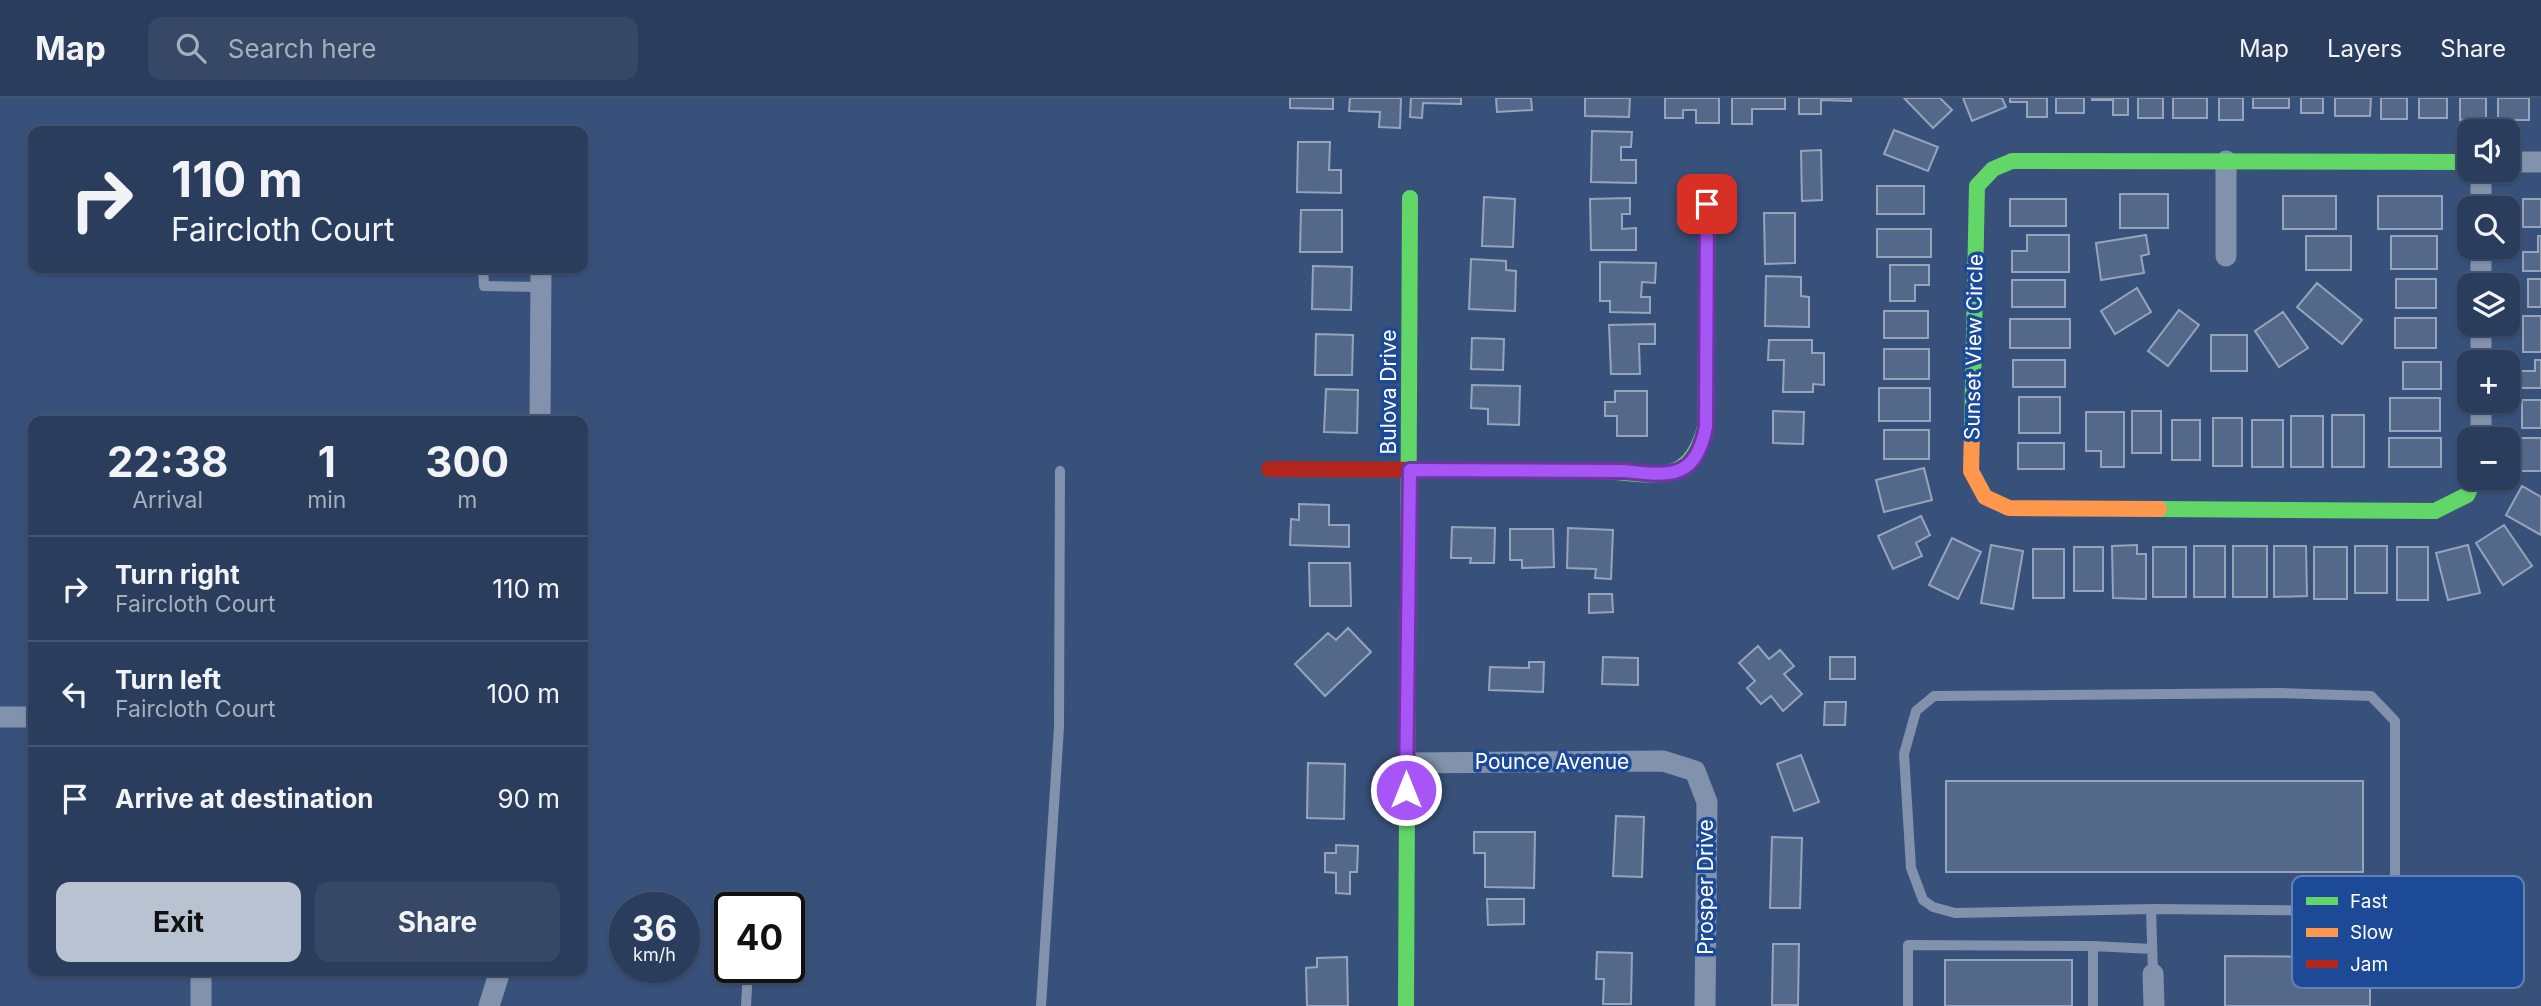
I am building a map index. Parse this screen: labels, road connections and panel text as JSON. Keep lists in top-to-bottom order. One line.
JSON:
{"streets":{"street":["Sunset View Circle","Bulova Drive","Pounce Avenue","Prosper Drive"]},"crossings":[["Bulova Drive","Pounce Avenue"],["Pounce Avenue","Prosper Drive"]],"legend":["Fast","Slow","Jam"],"page":{"header":"Map","search":"Search here","nav":["Map","Layers","Share"],"map_buttons":["+","−"],"turn":["110 m","Faircloth Court"],"eta":["22:38","Arrival","1","min","300","m"],"list":[{"name":"Turn right","note":"Faircloth Court","value":"110 m"},{"name":"Turn left","note":"Faircloth Court","value":"100 m"},{"name":"Arrive at destination","value":"90 m"}],"buttons":["Exit","Share"],"speed":"36 km/h","limit":"40"}}
